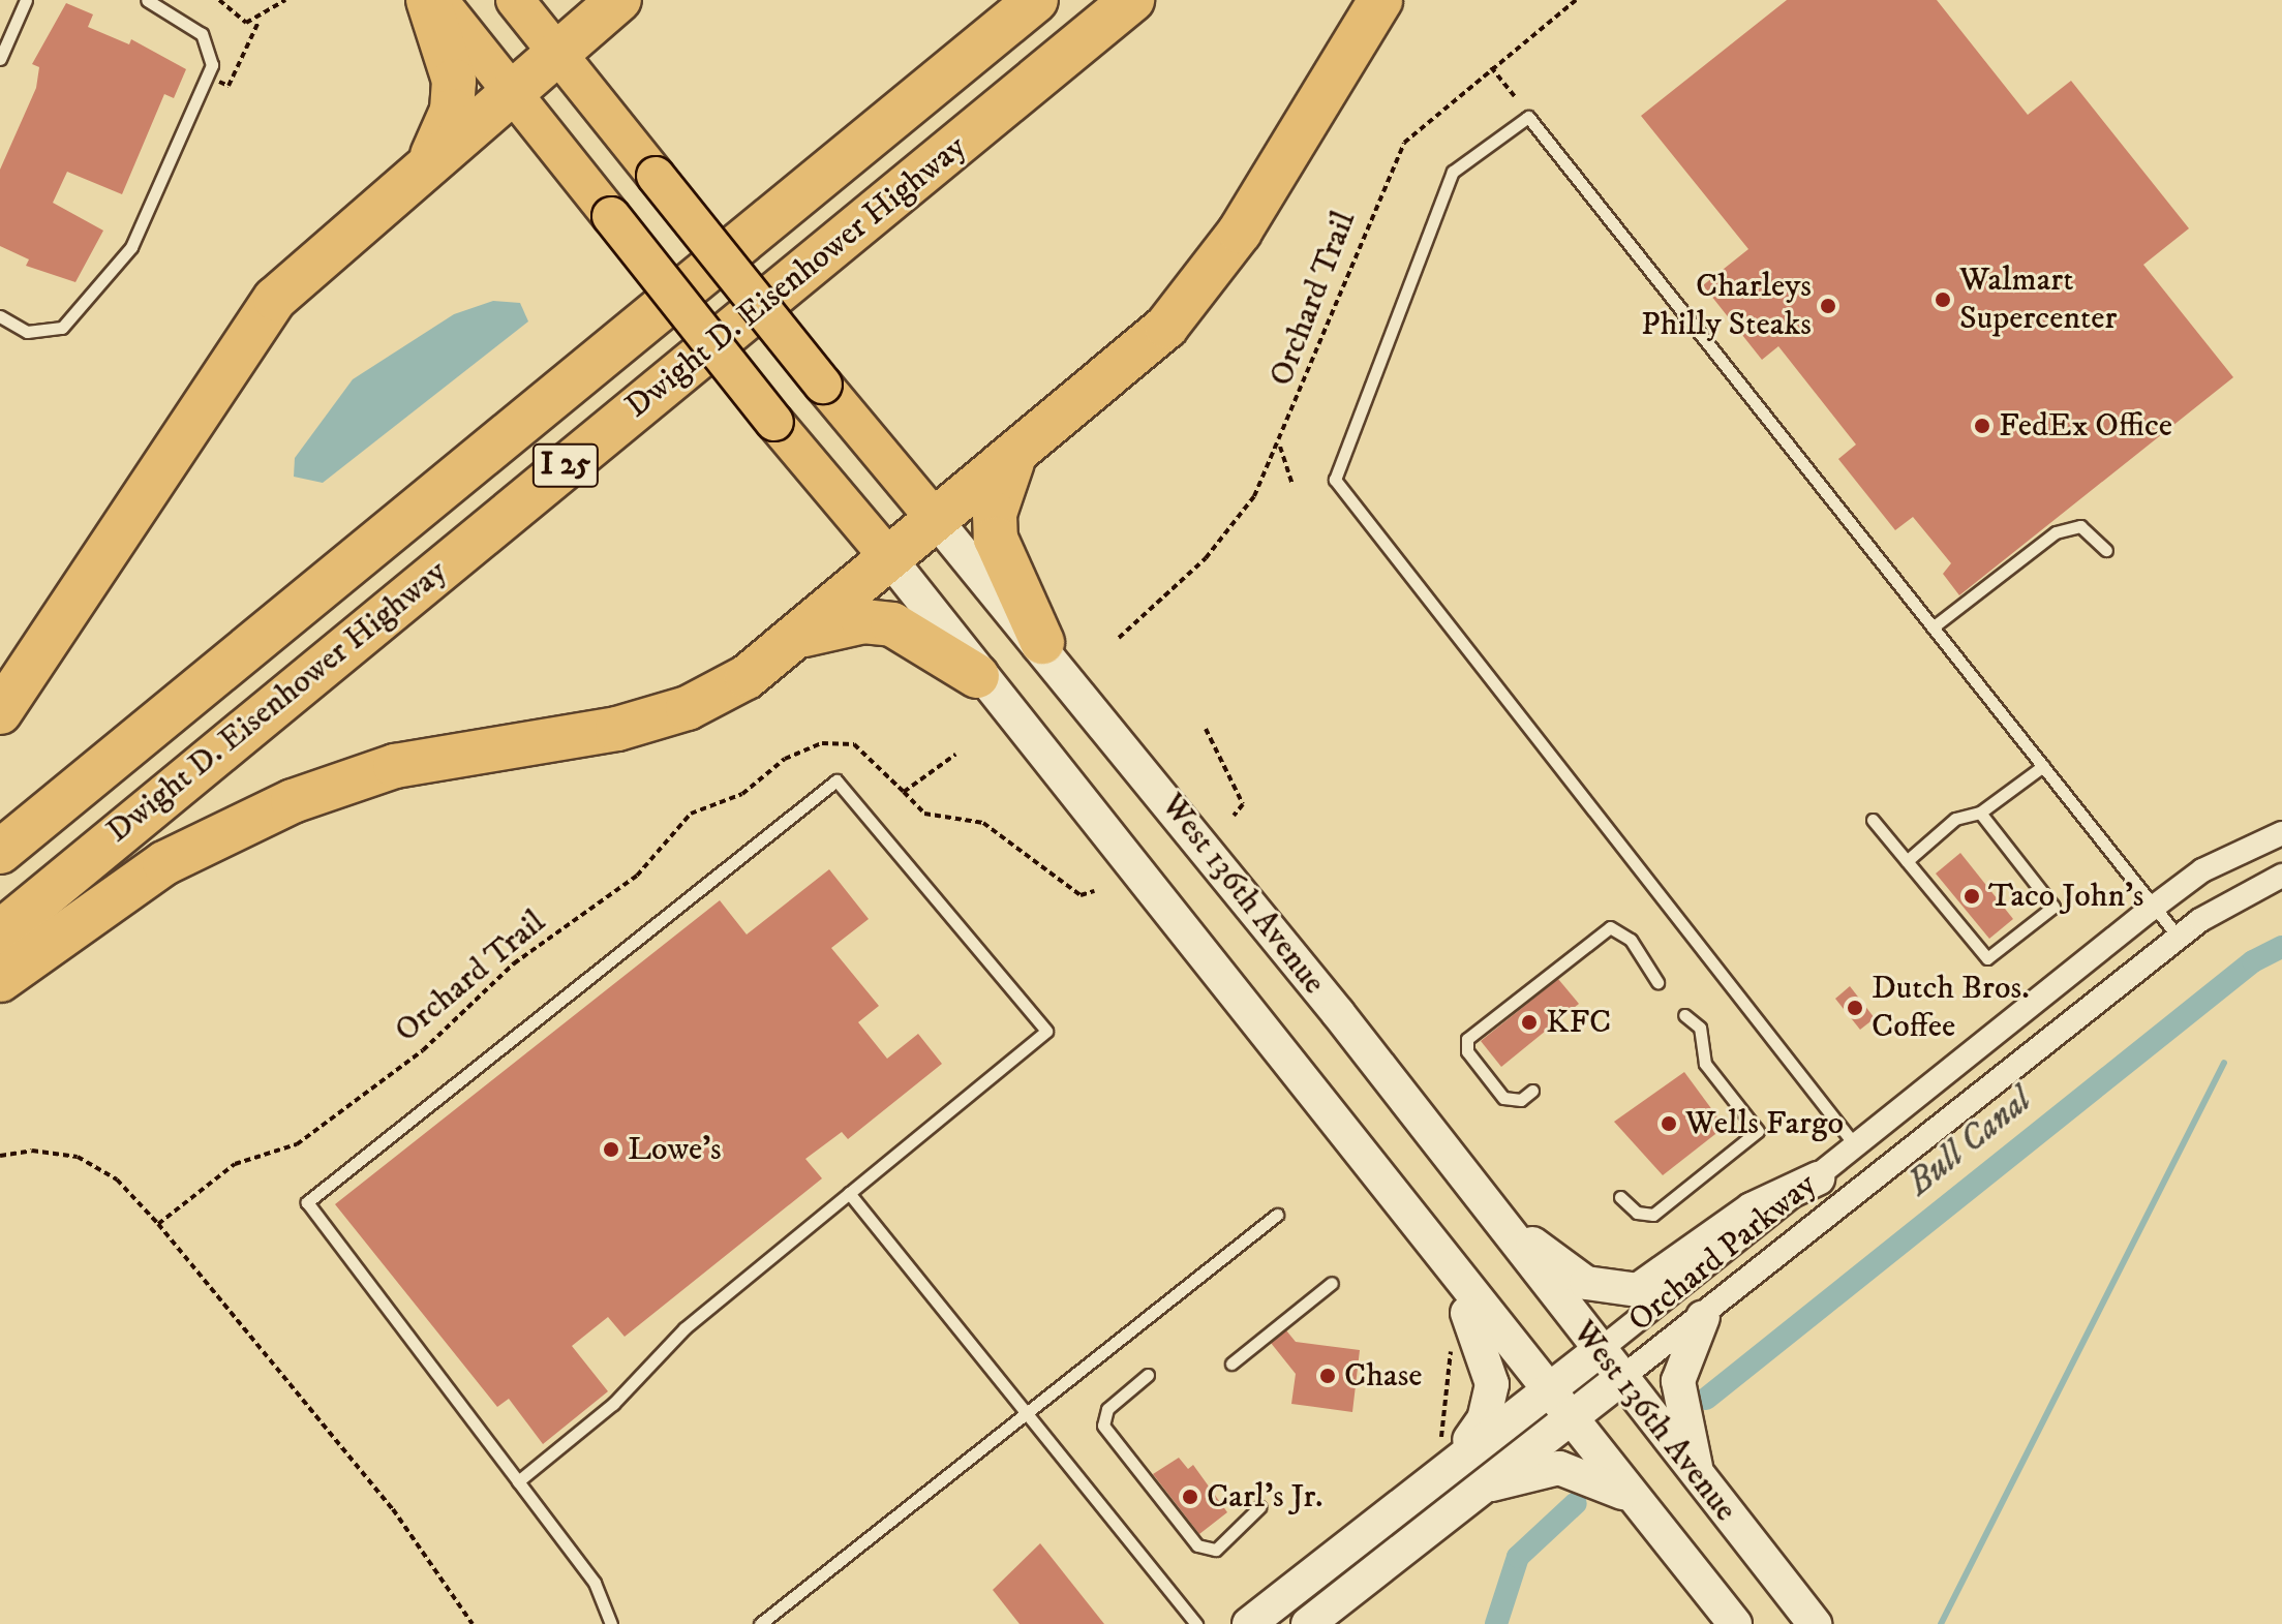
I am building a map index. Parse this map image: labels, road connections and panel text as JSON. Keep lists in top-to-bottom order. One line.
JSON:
{"streets":{"highway":["Dwight D. Eisenhower Highway","I 25"],"main road":["West 136th Avenue","Orchard Parkway"],"path":["Orchard Trail"]},"crossings":[["West 136th Avenue","Orchard Parkway"]],"water":["Bull Canal"],"places":["Walmart Supercenter","Charleys Philly Steaks","FedEx Office","Taco John's","Dutch Bros. Coffee","KFC","Wells Fargo","Lowe's","Chase","Carl's Jr."]}
